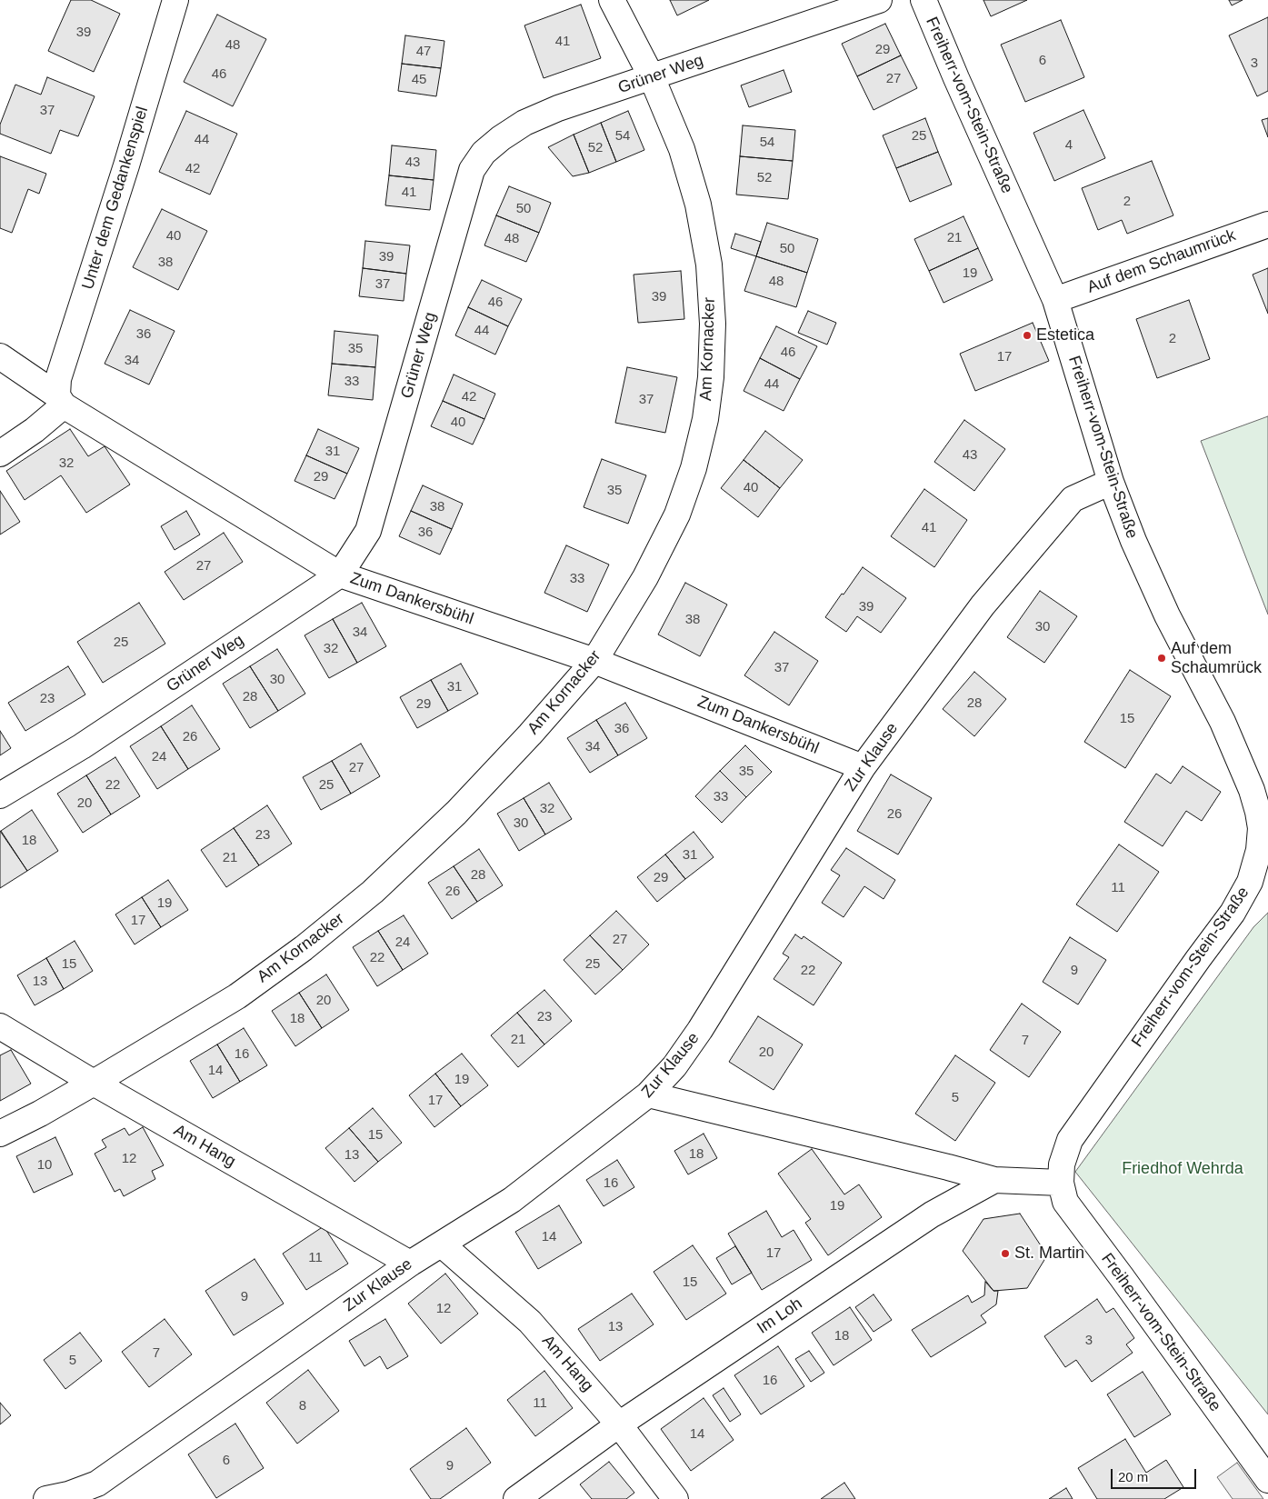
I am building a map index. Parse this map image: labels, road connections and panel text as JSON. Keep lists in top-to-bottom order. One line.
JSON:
{"streets":{"street":["Grüner Weg","Freiherr-vom-Stein-Straße","Unter dem Gedankenspiel","Auf dem Schaumrück","Am Kornacker","Zum Dankersbühl","Zur Klause","Am Hang","Im Loh"]},"crossings":[["Grüner Weg","Am Kornacker"],["Grüner Weg","Zum Dankersbühl"],["Freiherr-vom-Stein-Straße","Auf dem Schaumrück"],["Freiherr-vom-Stein-Straße","Zur Klause"],["Unter dem Gedankenspiel","Zum Dankersbühl"],["Am Kornacker","Zum Dankersbühl"],["Am Kornacker","Am Hang"],["Zum Dankersbühl","Zur Klause"],["Zur Klause","Am Hang"],["Am Hang","Im Loh"]],"parks":["Friedhof Wehrda"],"places":["Estetica","Auf dem Schaumrück","St. Martin"],"house_numbers":["39","41","48","29","47","6","3","46","27","45","37","54","25","44","54","4","52","43","42","52","41","2","50","40","21","48","50","39","38","19","48","37","39","46","44","36","2","35","46","17","34","33","44","42","37","40","31","43","32","29","40","35","38","41","36","27","33","39","38","30","34","25","32","37","30","31","28","23","28","29","15","36","26","34","24","27","35","22","25","33","20","32","26","30","23","18","31","21","28","29","11","26","19","17","27","24","22","15","25","22","9","13","20","23","18","21","7","20","16","14","19","5","17","15","18","13","12","10","16","19","14","17","11","15","9","12","13","18","3","7","5","16","11","8","14","6","9"],"scale_bar":"20 m"}
